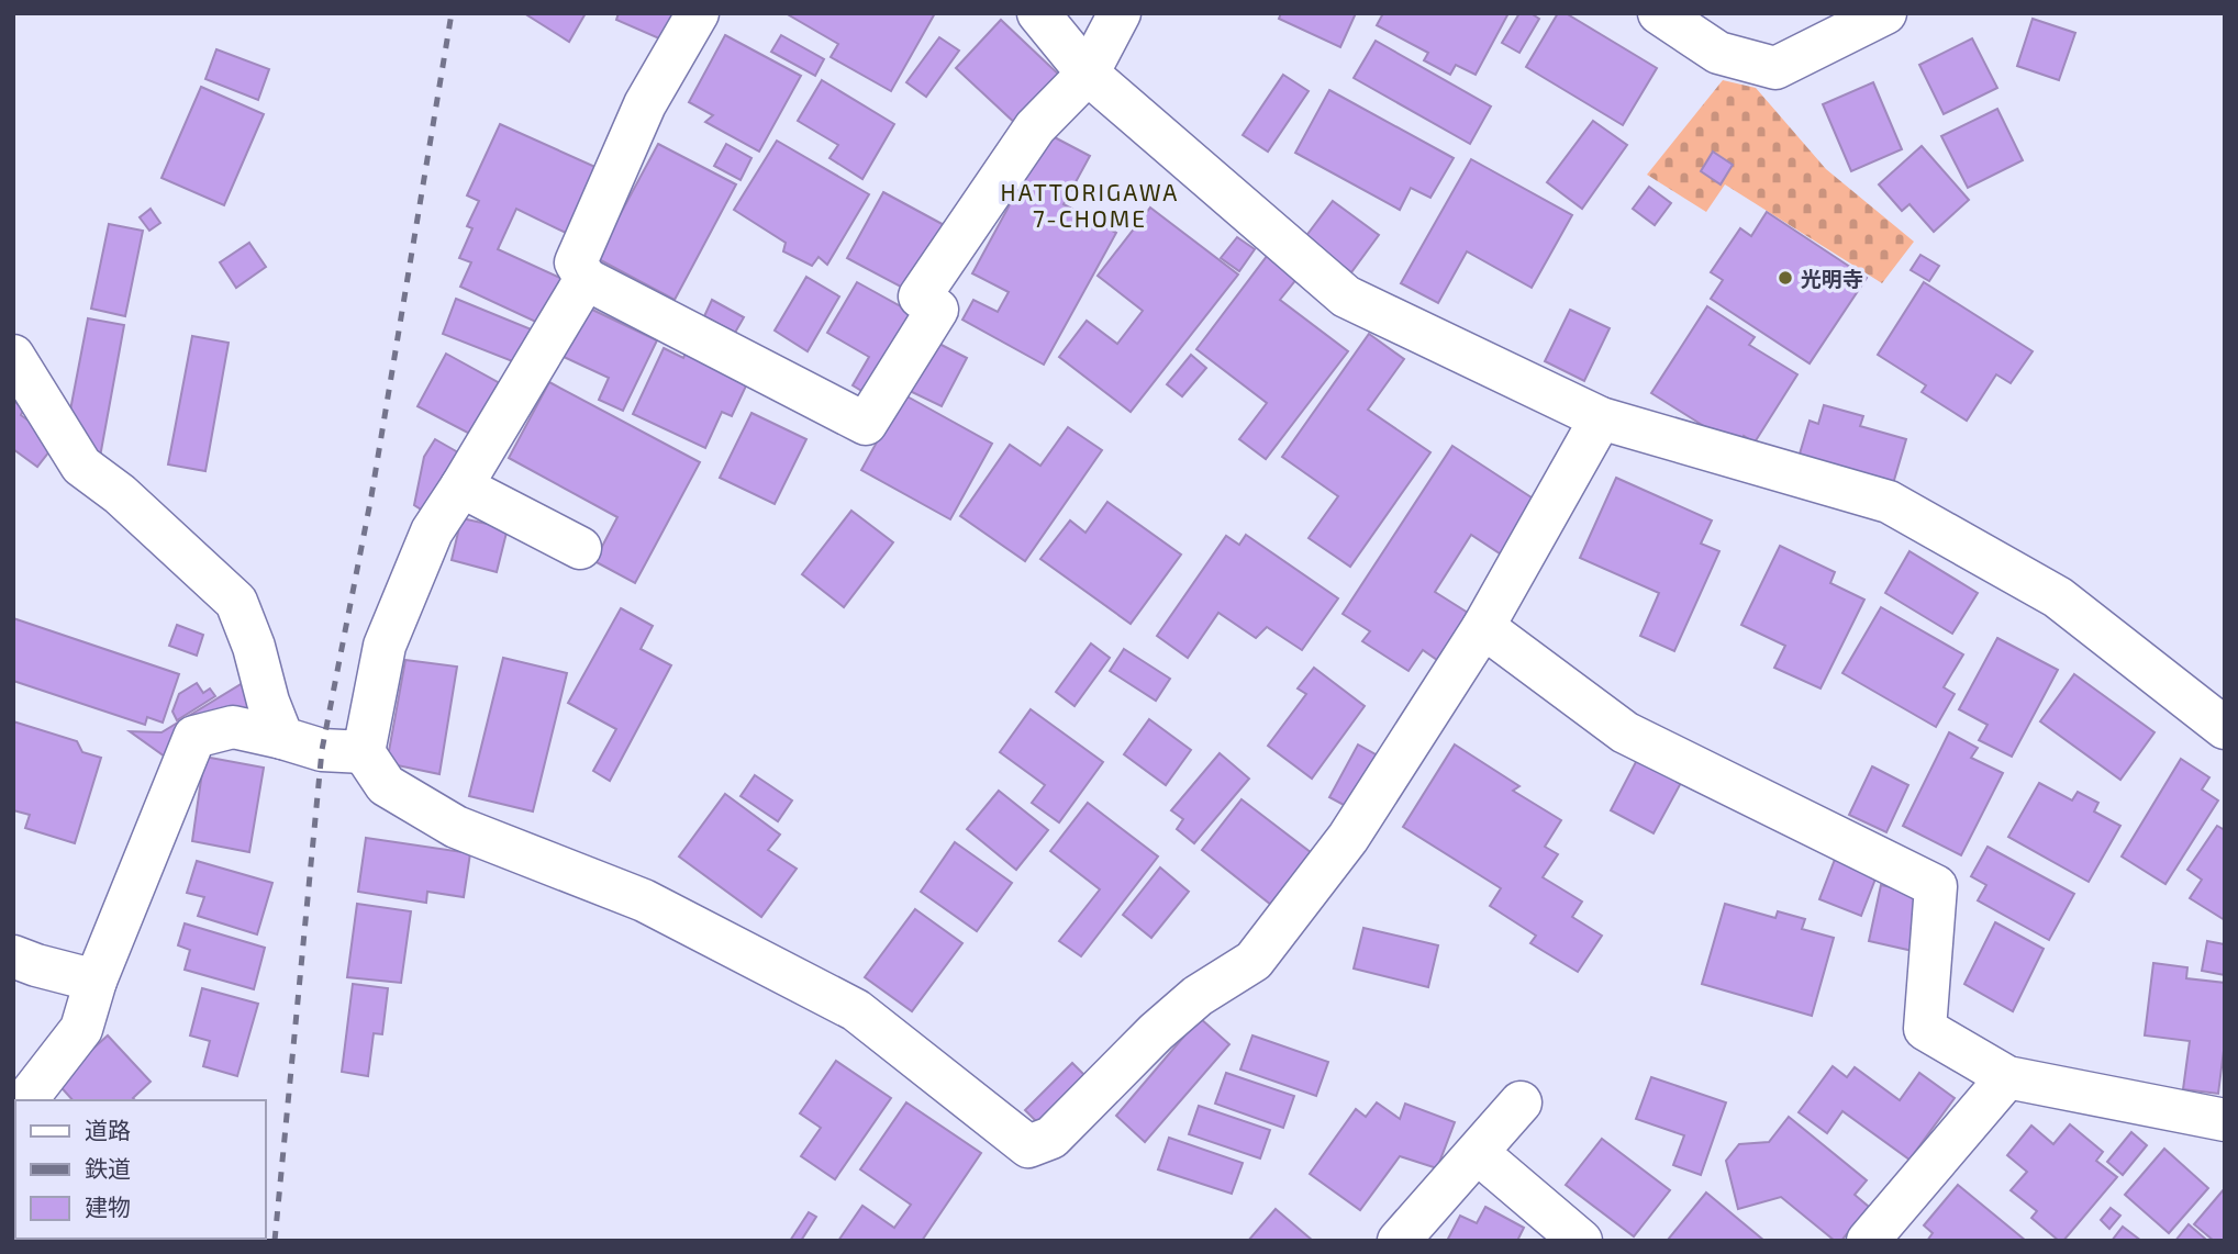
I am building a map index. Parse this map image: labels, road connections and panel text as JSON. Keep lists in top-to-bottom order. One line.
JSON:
{"districts":["HATTORIGAWA 7-CHOME"],"places":["光明寺"],"legend":["道路","鉄道","建物"]}
